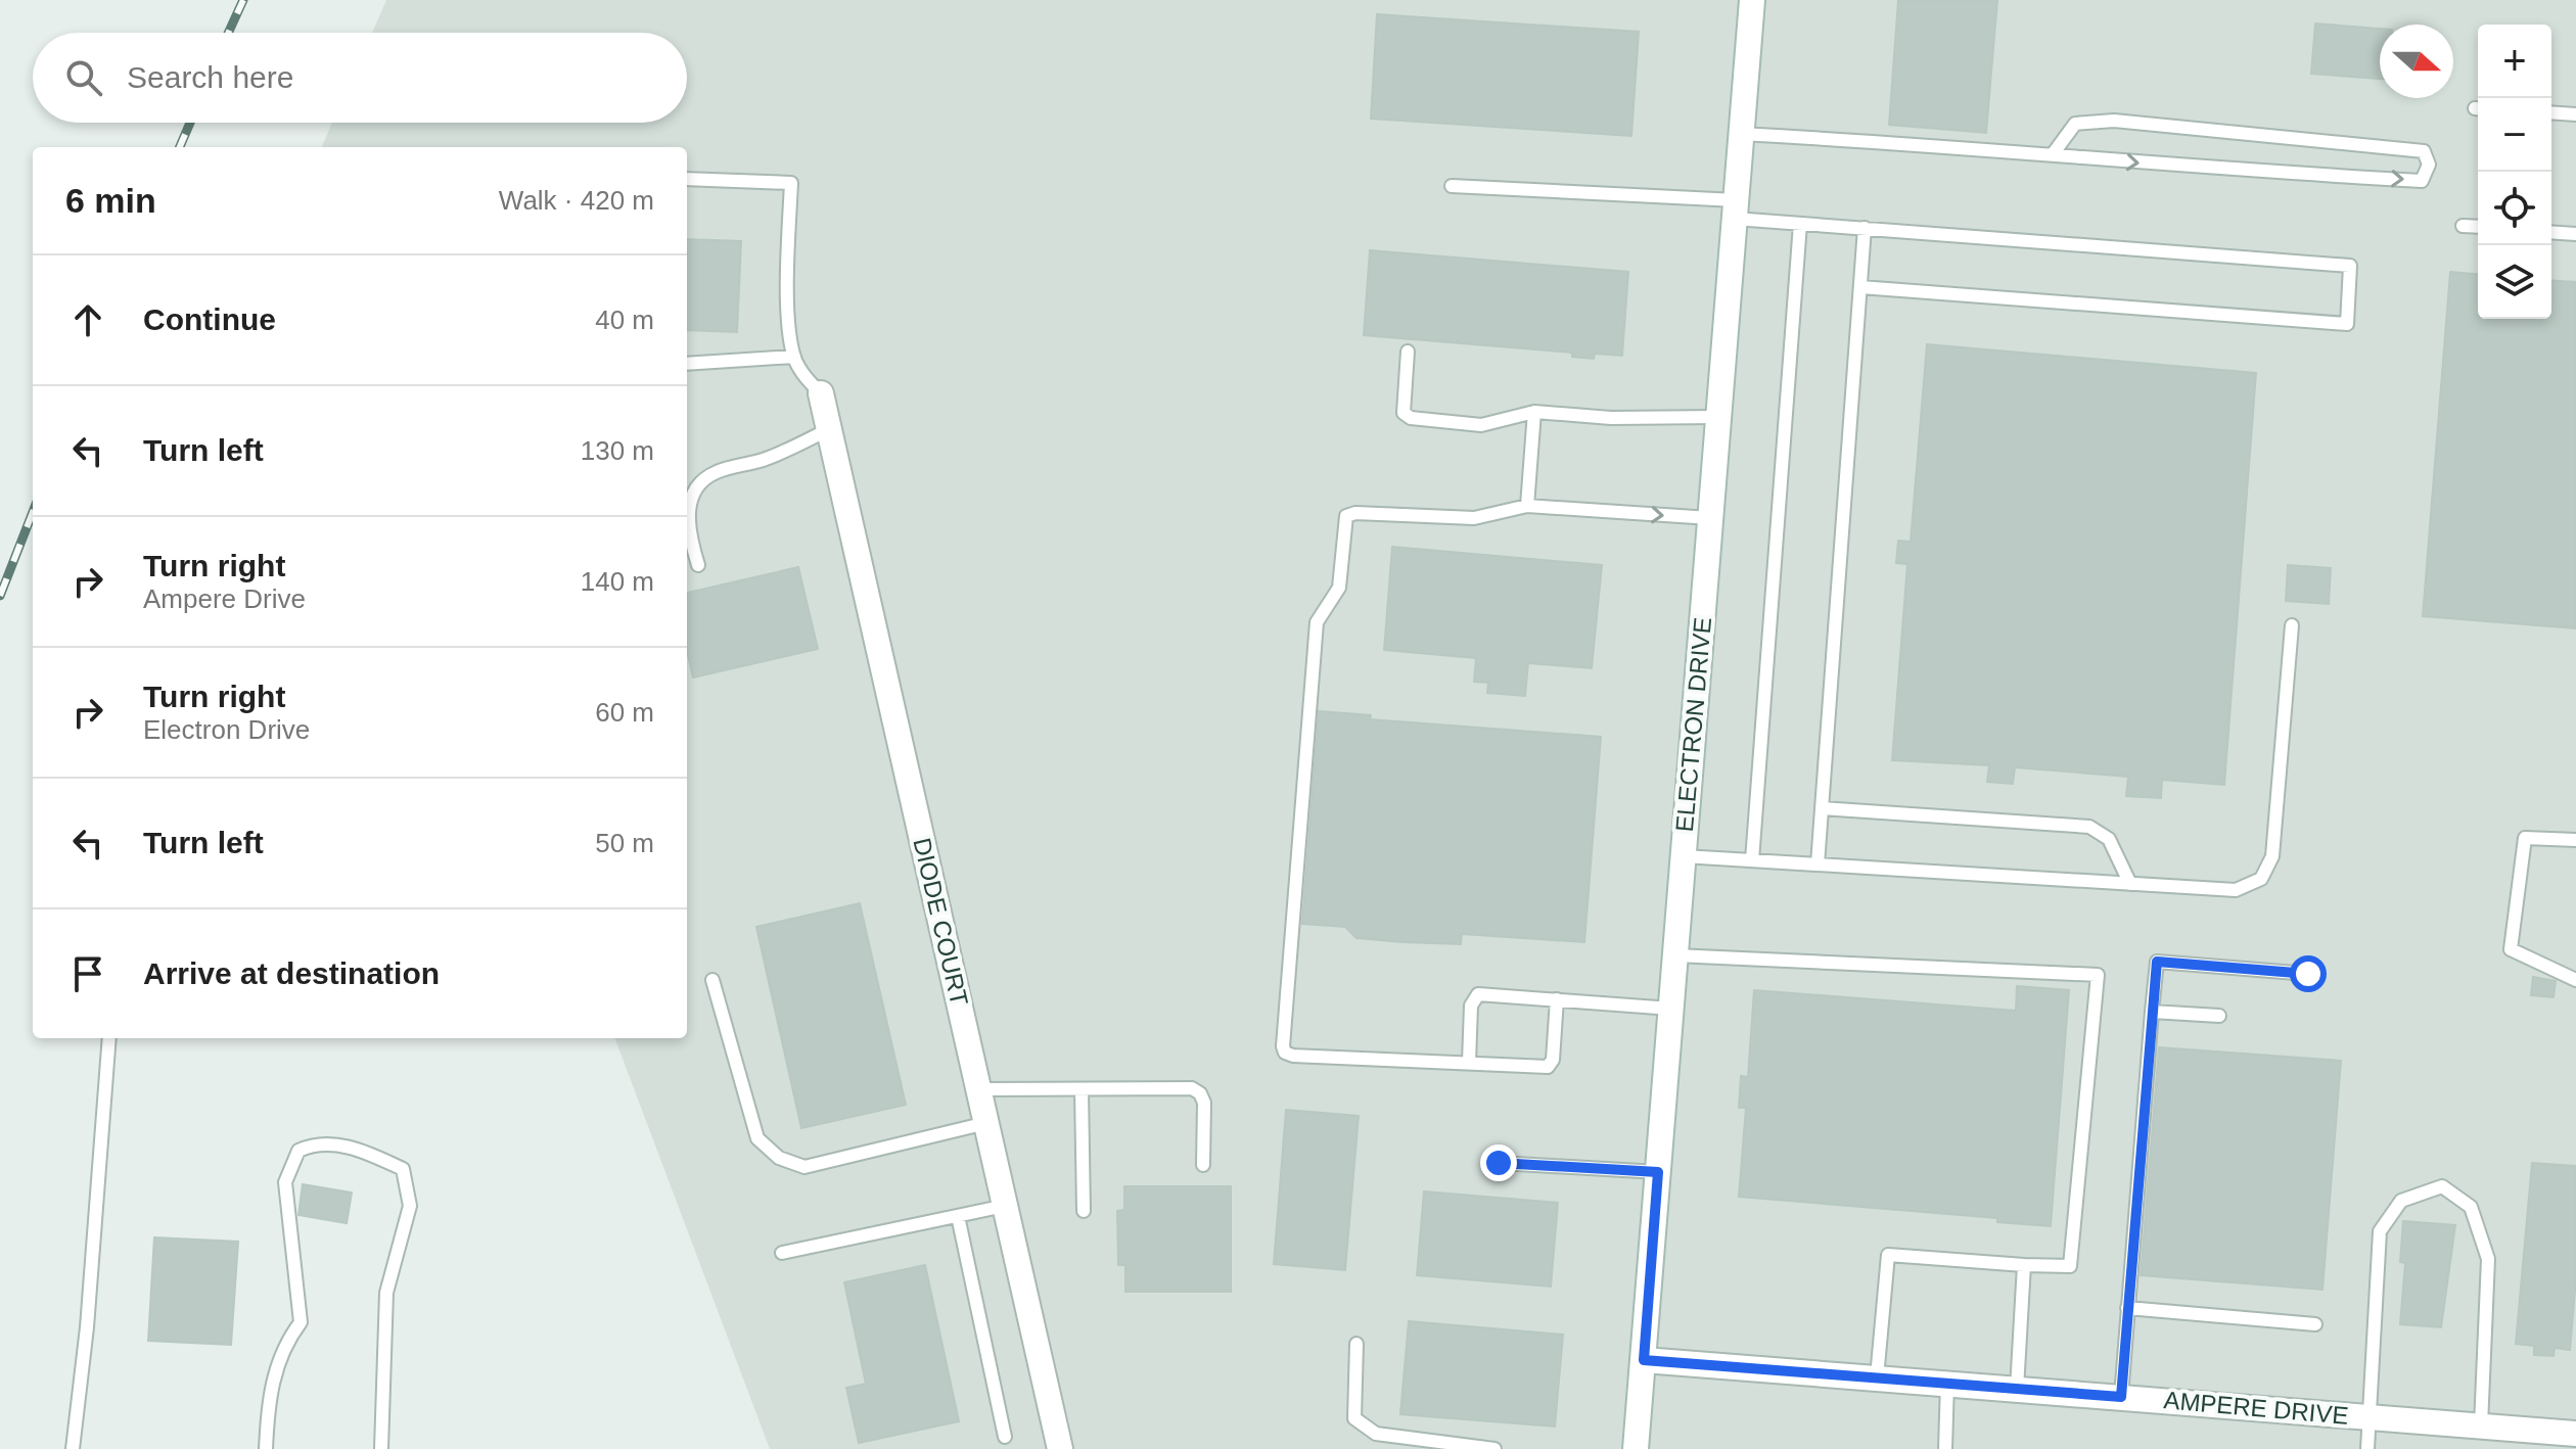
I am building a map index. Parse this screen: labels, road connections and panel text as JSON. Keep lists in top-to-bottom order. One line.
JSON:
{"streets":{"street":["ELECTRON DRIVE","DIODE COURT","AMPERE DRIVE"]},"crossings":[["ELECTRON DRIVE","AMPERE DRIVE"]],"north":"right","page":{"map_buttons":["+","−"],"search":"Search here","heading":["6 min","Walk · 420 m"],"list":[["Continue","40 m"],["Turn left","130 m"],["Turn right","Ampere Drive","140 m"],["Turn right","Electron Drive","60 m"],["Turn left","50 m"],"Arrive at destination"]}}
